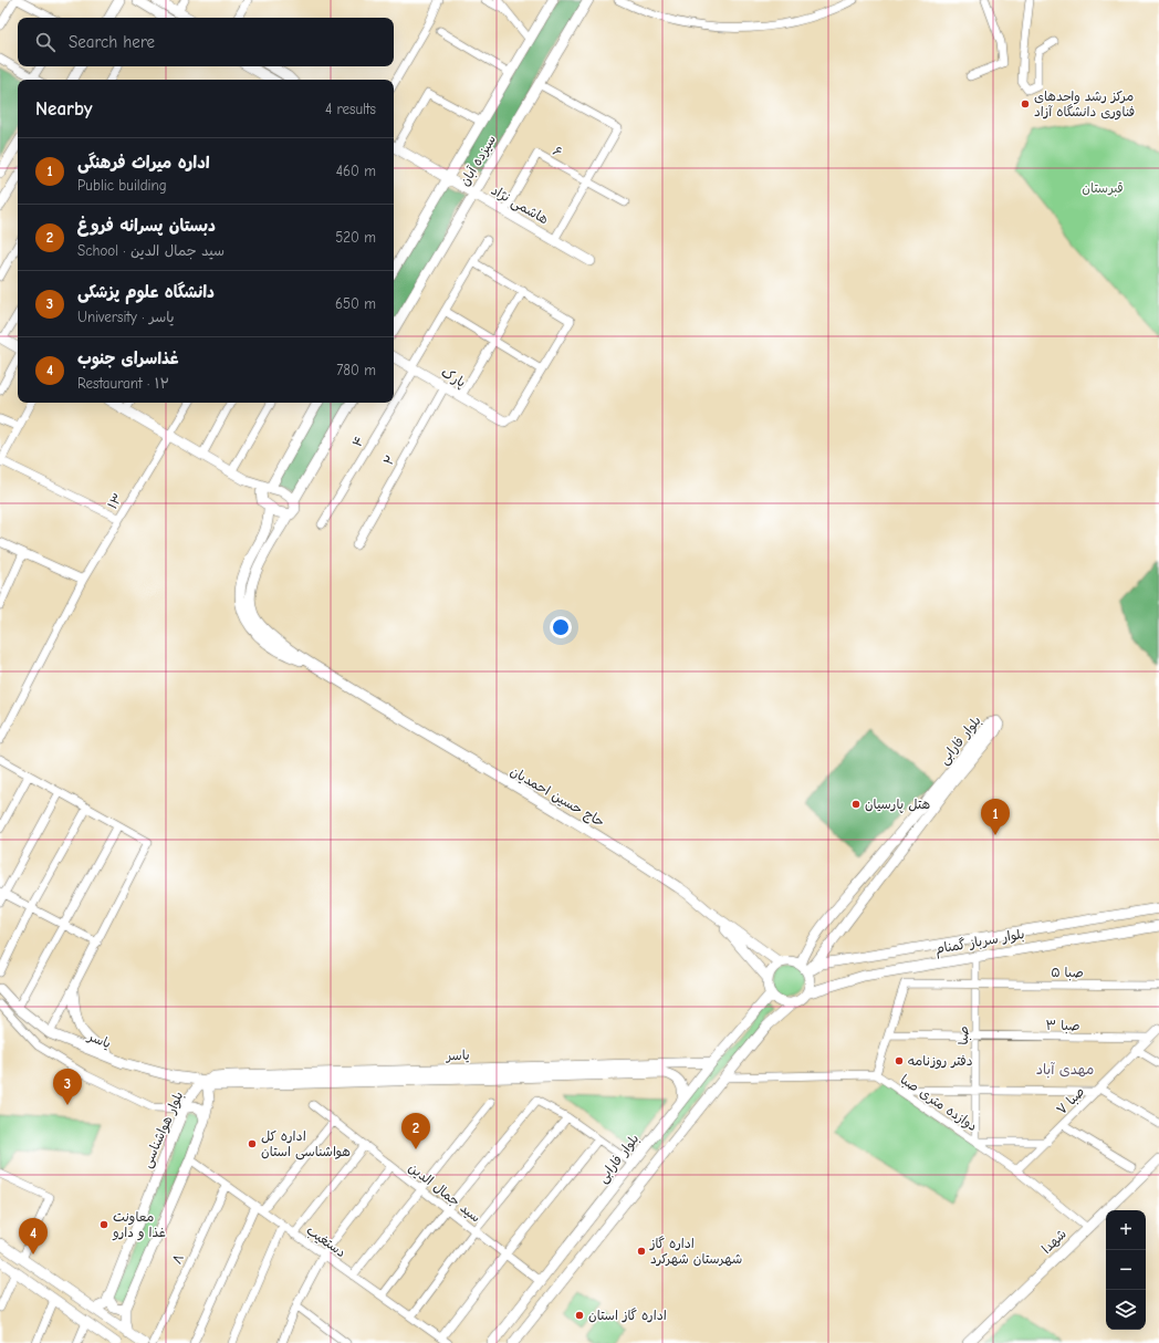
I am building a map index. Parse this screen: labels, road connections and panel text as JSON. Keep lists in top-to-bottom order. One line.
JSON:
{"streets":{"main road":["سیزده آبان","هاشمی نژاد","پارک","بلوار فارابی","حاج حسین احمدیان","بلوار سرباز گمنام","یاسر","بلوار هواشناسی","شهدا"],"street":["۶","۴","۲","۱۳","صبا ۵","صبا ۳","صبا","صبا ۷","دوازده متری صبا","سید جمال الدین","دستغیب","۸"]},"crossings":[["۶","هاشمی نژاد"],["سیزده آبان","هاشمی نژاد"],["پارک","۴"],["پارک","۲"],["بلوار فارابی","حاج حسین احمدیان"],["بلوار فارابی","بلوار سرباز گمنام"],["بلوار فارابی","یاسر"],["بلوار فارابی","سید جمال الدین"],["حاج حسین احمدیان","بلوار سرباز گمنام"],["بلوار سرباز گمنام","صبا"],["صبا ۵","صبا ۳"],["صبا ۵","صبا"],["صبا ۳","صبا"],["صبا ۳","صبا ۷"],["صبا","دوازده متری صبا"],["یاسر","بلوار هواشناسی"],["صبا ۷","دوازده متری صبا"],["دوازده متری صبا","شهدا"],["دستغیب","۸"]],"districts":["مهدی آباد"],"parks":["قبرستان"],"places":["مرکز رشد واحدهای فناوری دانشگاه آزاد","هتل پارسیان","دفتر روزنامه","اداره کل هواشناسی استان","معاونت غذا و دارو","اداره گاز شهرستان شهرکرد","اداره گاز استان"],"page":{"search":"Search here","heading":["Nearby","4 results"],"list":[{"mark":"1","name":"اداره میراث فرهنگی","note":"Public building","value":"460 m"},{"mark":"2","name":"دبستان پسرانه فروغ","note":"School · سید جمال الدین","value":"520 m"},{"mark":"3","name":"دانشگاه علوم پزشکی","note":"University · یاسر","value":"650 m"},{"mark":"4","name":"غذاسرای جنوب","note":"Restaurant · ۱۲","value":"780 m"}],"pins":["1","3","2","4"],"map_buttons":["+","−"]}}
